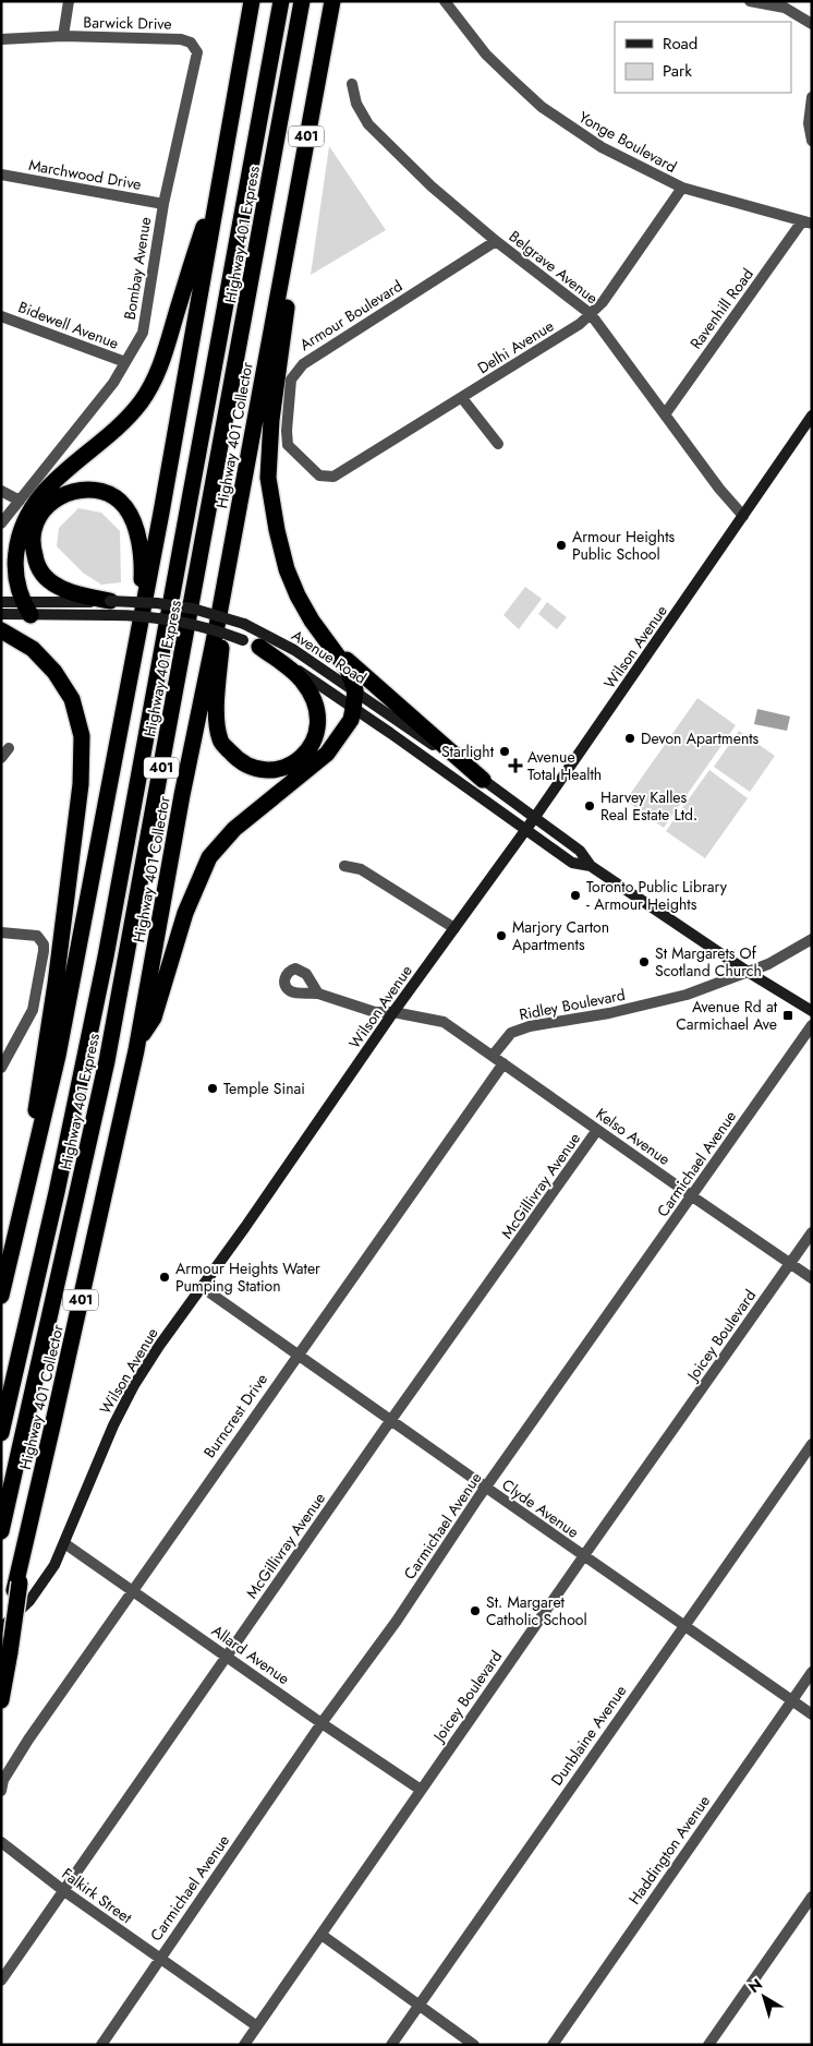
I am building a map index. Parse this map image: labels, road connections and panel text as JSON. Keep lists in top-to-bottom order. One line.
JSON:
{"streets":{"highway":["401","Highway 401 Express","Highway 401 Collector"],"main road":["Wilson Avenue","Avenue Road"],"street":["Barwick Drive","Yonge Boulevard","Marchwood Drive","Belgrave Avenue","Bombay Avenue","Ravenhill Road","Armour Boulevard","Bidewell Avenue","Delhi Avenue","Ridley Boulevard","Kelso Avenue","Carmichael Avenue","McGillivray Avenue","Joicey Boulevard","Burncrest Drive","Clyde Avenue","Allard Avenue","Dunblaine Avenue","Haddington Avenue","Falkirk Street"]},"crossings":[["Barwick Drive","Bombay Avenue"],["Yonge Boulevard","Ravenhill Road"],["Yonge Boulevard","Delhi Avenue"],["Marchwood Drive","Bombay Avenue"],["Belgrave Avenue","Ravenhill Road"],["Belgrave Avenue","Armour Boulevard"],["Belgrave Avenue","Delhi Avenue"],["Belgrave Avenue","Wilson Avenue"],["Bombay Avenue","Bidewell Avenue"],["Armour Boulevard","Delhi Avenue"],["Wilson Avenue","Avenue Road"],["Wilson Avenue","Clyde Avenue"],["Wilson Avenue","Allard Avenue"],["Avenue Road","Ridley Boulevard"],["Ridley Boulevard","Kelso Avenue"],["Kelso Avenue","Carmichael Avenue"],["Kelso Avenue","McGillivray Avenue"],["Kelso Avenue","Joicey Boulevard"],["Kelso Avenue","Burncrest Drive"],["Carmichael Avenue","Clyde Avenue"],["Carmichael Avenue","Allard Avenue"],["Carmichael Avenue","Falkirk Street"],["McGillivray Avenue","Clyde Avenue"],["McGillivray Avenue","Allard Avenue"],["McGillivray Avenue","Falkirk Street"],["Joicey Boulevard","Clyde Avenue"],["Joicey Boulevard","Allard Avenue"],["Joicey Boulevard","Falkirk Street"],["Burncrest Drive","Clyde Avenue"],["Burncrest Drive","Allard Avenue"],["Clyde Avenue","Dunblaine Avenue"],["Clyde Avenue","Haddington Avenue"]],"places":{"other":["Armour Heights Public School","Devon Apartments","Starlight","Harvey Kalles Real Estate Ltd.","Toronto Public Library - Armour Heights","Marjory Carton Apartments","St Margarets Of Scotland Church","Temple Sinai","Armour Heights Water Pumping Station","St. Margaret Catholic School"],"health":["Avenue Total Health"],"transit":["Avenue Rd at Carmichael Ave"]},"legend":["Road","Park"],"north":"top left"}
